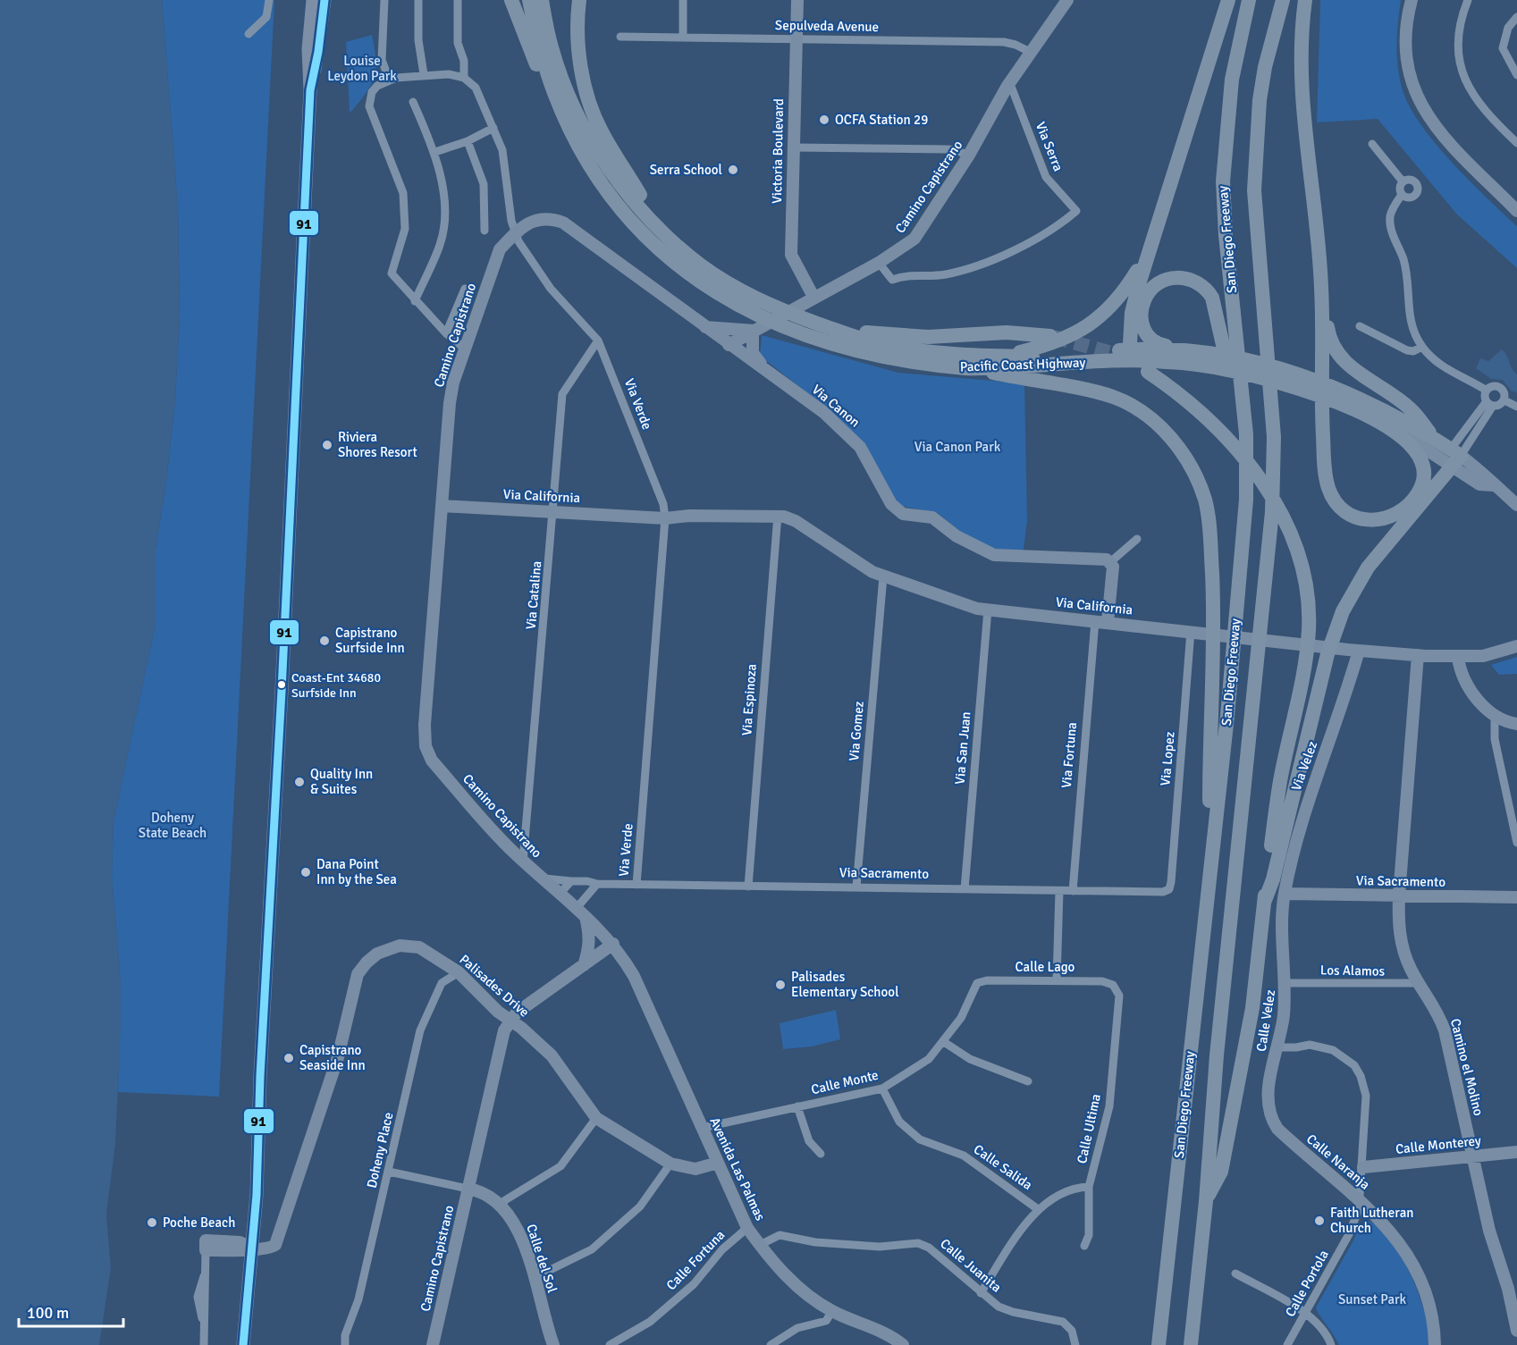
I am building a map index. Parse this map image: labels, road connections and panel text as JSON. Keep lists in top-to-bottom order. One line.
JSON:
{"streets":{"highway":["San Diego Freeway","Pacific Coast Highway"],"street":["Sepulveda Avenue","Via Serra","Victoria Boulevard","Camino Capistrano","Via Verde","Via Canon","Via California","Via Catalina","Via Espinoza","Via Gomez","Via San Juan","Via Fortuna","Via Lopez","Via Velez","Via Sacramento","Calle Lago","Los Alamos","Palisades Drive","Calle Velez","Camino el Molino","Calle Monte","Calle Ultima","Calle Monterey","Doheny Place","Calle Naranja","Calle Salida","Avenida Las Palmas","Calle del Sol","Calle Fortuna","Calle Juanita","Calle Portola"]},"crossings":[["Sepulveda Avenue","Victoria Boulevard"],["Sepulveda Avenue","Camino Capistrano"],["Via Serra","Camino Capistrano"],["Victoria Boulevard","Camino Capistrano"],["Camino Capistrano","Via Verde"],["Camino Capistrano","Via Canon"],["Camino Capistrano","Via California"],["Camino Capistrano","Via Catalina"],["Camino Capistrano","Via Sacramento"],["Camino Capistrano","Palisades Drive"],["Camino Capistrano","Avenida Las Palmas"],["Camino Capistrano","Calle del Sol"],["Via Verde","Via Canon"],["Via Verde","Via California"],["Via Verde","Via Catalina"],["Via Verde","Via Sacramento"],["Via California","Via Catalina"],["Via California","Via Espinoza"],["Via California","Via Gomez"],["Via California","Via San Juan"],["Via California","Via Fortuna"],["Via California","Via Lopez"],["Via California","Via Velez"],["Via California","Camino el Molino"],["Via Espinoza","Via Sacramento"],["Via Gomez","Via Sacramento"],["Via San Juan","Via Sacramento"],["Via Fortuna","Via Sacramento"],["Via Lopez","Via Sacramento"],["Via Velez","Via Sacramento"],["Via Velez","Calle Velez"],["Via Sacramento","Calle Velez"],["Via Sacramento","Camino el Molino"],["Calle Lago","Calle Monte"],["Calle Lago","Calle Ultima"],["Los Alamos","Calle Velez"],["Los Alamos","Camino el Molino"],["Palisades Drive","Doheny Place"],["Palisades Drive","Avenida Las Palmas"],["Calle Velez","Calle Naranja"],["Calle Velez","Calle Portola"],["Camino el Molino","Calle Monterey"],["Calle Monte","Calle Salida"],["Calle Monte","Avenida Las Palmas"],["Calle Monterey","Calle Portola"],["Doheny Place","Calle del Sol"],["Calle Naranja","Calle Portola"],["Avenida Las Palmas","Calle Fortuna"],["Avenida Las Palmas","Calle Juanita"]],"parks":["Louise Leydon Park","Via Canon Park","Doheny State Beach","Sunset Park"],"places":["OCFA Station 29","Serra School","Riviera Shores Resort","Capistrano Surfside Inn","Coast-Ent 34680 Surfside Inn","Quality Inn & Suites","Dana Point Inn by the Sea","Palisades Elementary School","Capistrano Seaside Inn","Faith Lutheran Church","Poche Beach"],"lines":["transit line 91"],"scale_bar":"100 m"}
